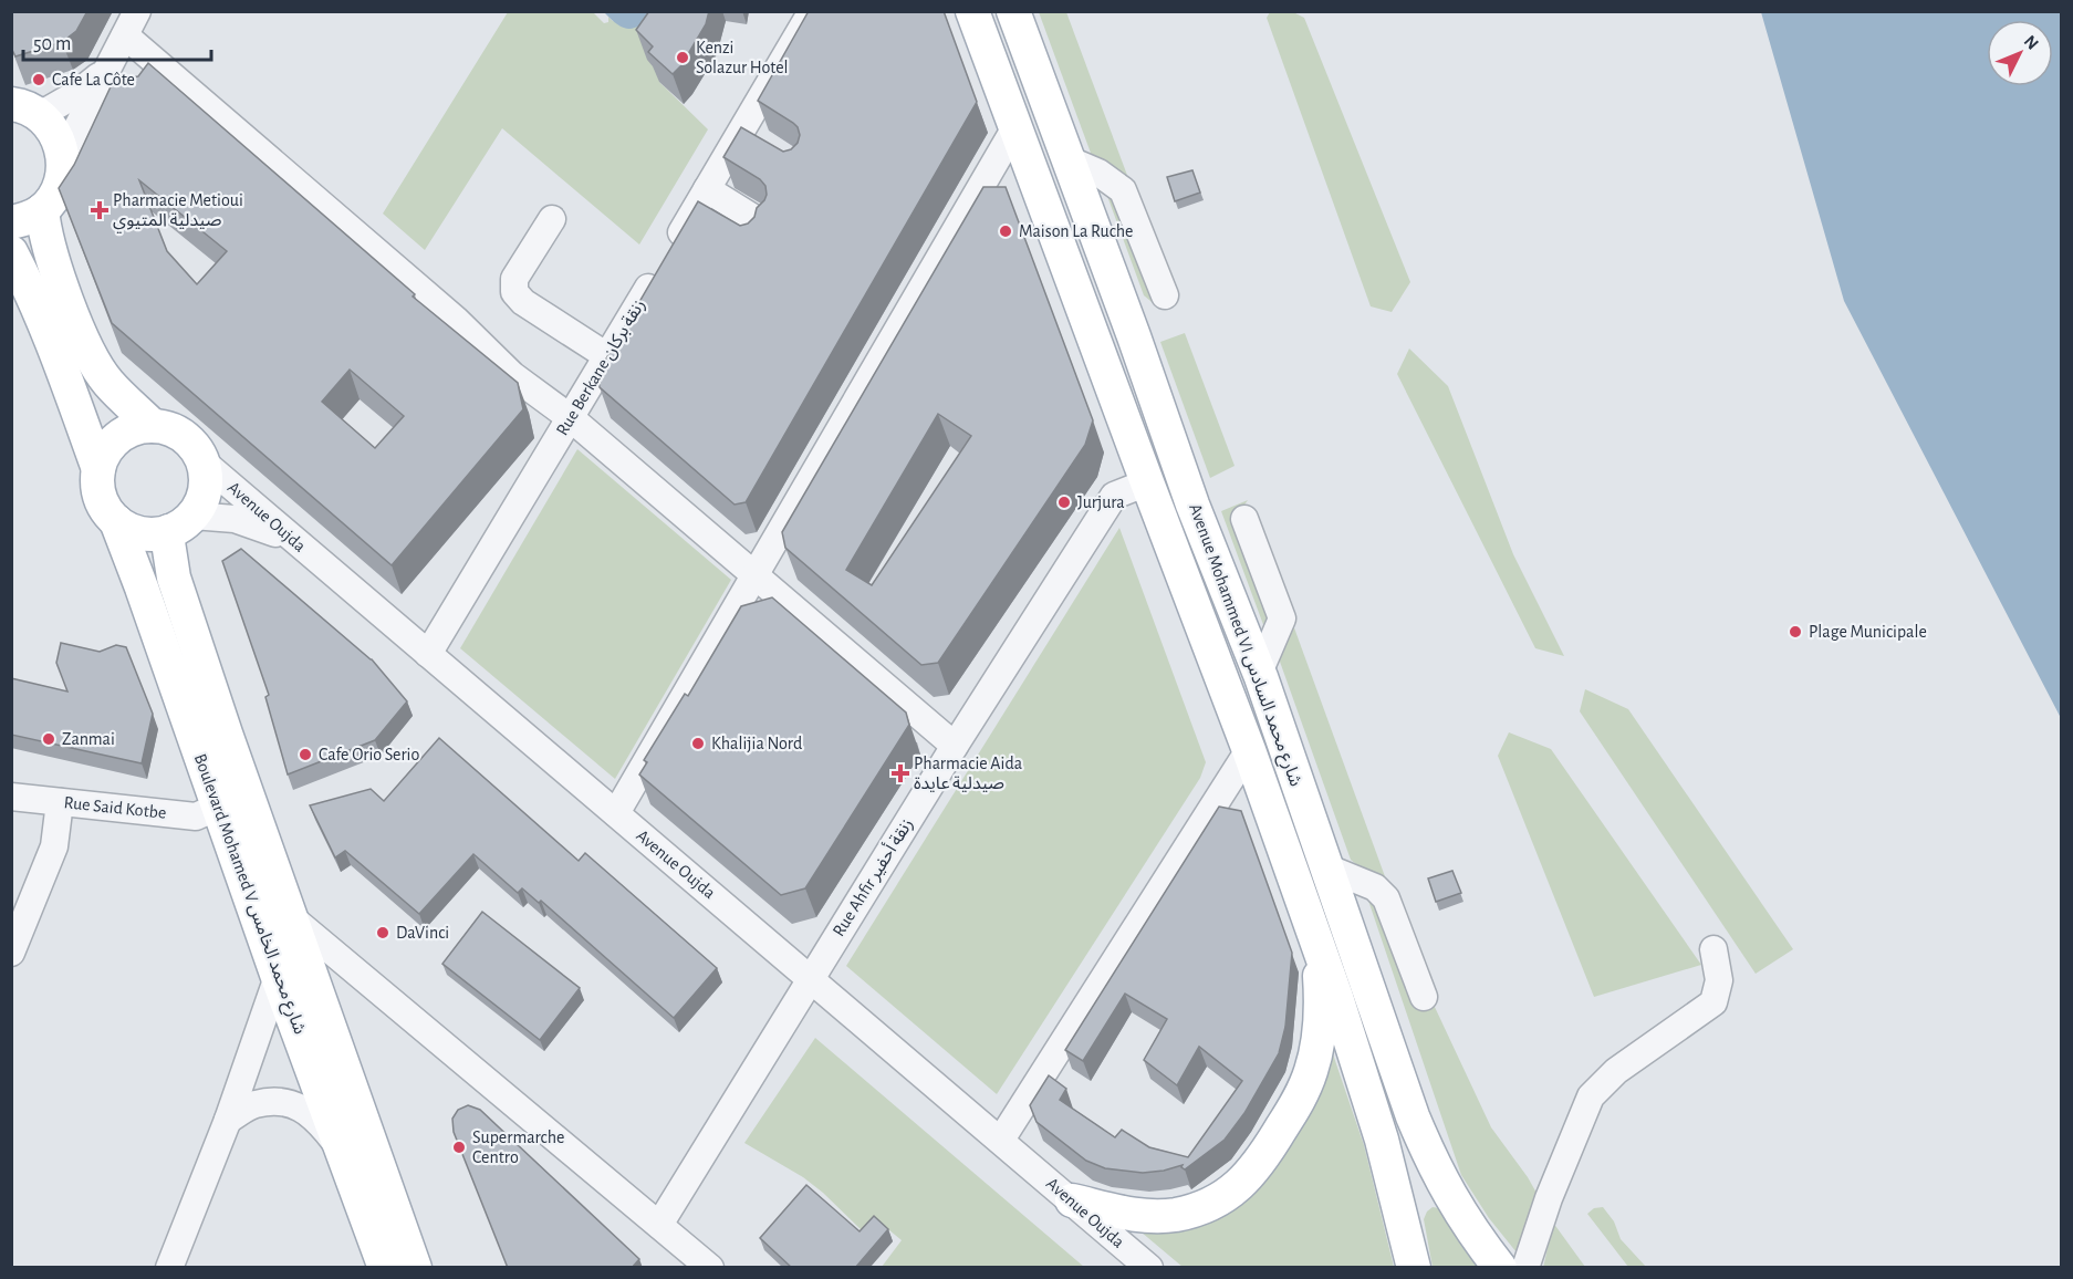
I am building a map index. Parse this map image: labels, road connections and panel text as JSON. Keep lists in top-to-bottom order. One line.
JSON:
{"streets":{"main road":["Avenue Mohammed VI شارع محمد السادس","Boulevard Mohamed V شارع محمد الخامس"],"street":["Rue Berkane زنقة بركان","Avenue Oujda","Rue Said Kotbe","Rue Ahfir زنقة أحفير"]},"crossings":[["Rue Berkane زنقة بركان","Avenue Oujda"],["Avenue Oujda","Rue Ahfir زنقة أحفير"],["Avenue Oujda","Boulevard Mohamed V شارع محمد الخامس"],["Avenue Mohammed VI شارع محمد السادس","Rue Ahfir زنقة أحفير"],["Rue Said Kotbe","Boulevard Mohamed V شارع محمد الخامس"]],"places":{"other":["Kenzi Solazur Hotel","Cafe La Côte","Maison La Ruche","Jurjura","Plage Municipale","Zanmai","Khalijia Nord","Cafe Orio Serio","DaVinci","Supermarche Centro"],"health":["Pharmacie Metioui صيدلية المتيوي","Pharmacie Aida صيدلية عايدة"]},"scale_bar":"50 m","north":"top right"}
